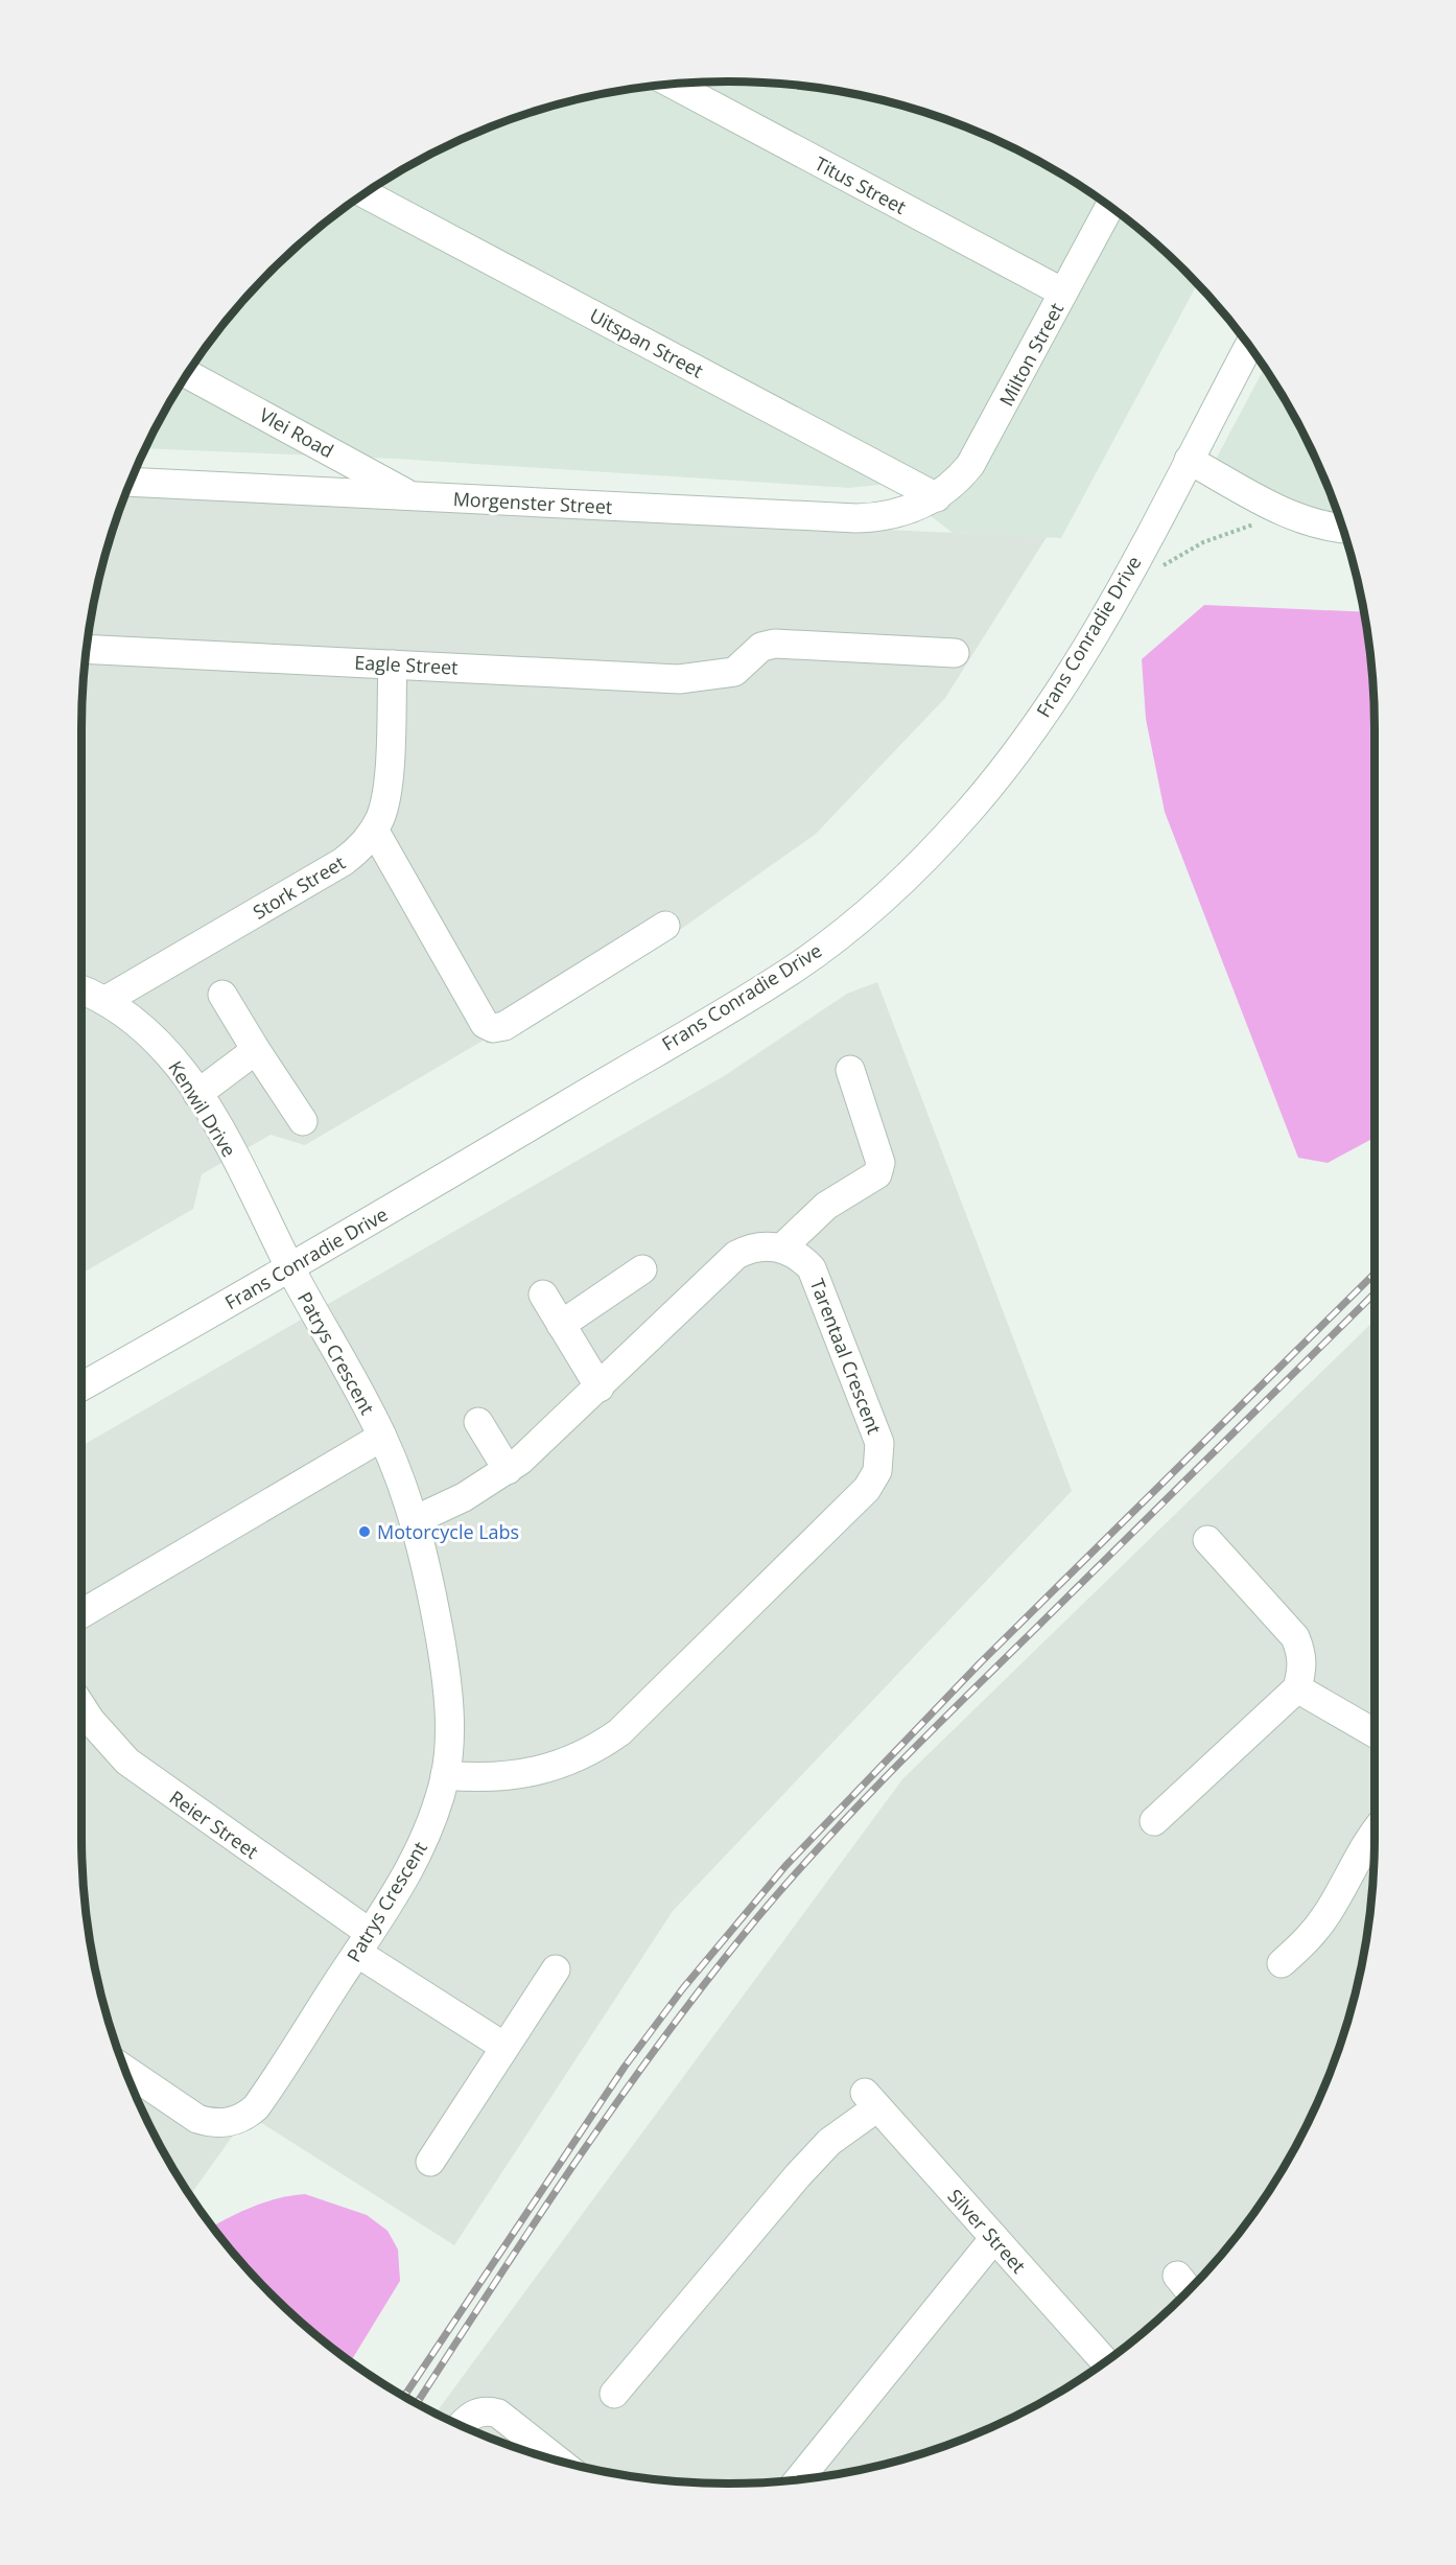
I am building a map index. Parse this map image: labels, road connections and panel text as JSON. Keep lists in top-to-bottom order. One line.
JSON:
{"streets":{"street":["Titus Street","Uitspan Street","Milton Street","Vlei Road","Morgenster Street","Frans Conradie Drive","Eagle Street","Stork Street","Kenwil Drive","Patrys Crescent","Tarentaal Crescent","Reier Street","Silver Street"]},"crossings":[["Titus Street","Milton Street"],["Uitspan Street","Milton Street"],["Uitspan Street","Morgenster Street"],["Milton Street","Morgenster Street"],["Vlei Road","Morgenster Street"],["Frans Conradie Drive","Kenwil Drive"],["Frans Conradie Drive","Patrys Crescent"],["Eagle Street","Stork Street"],["Stork Street","Kenwil Drive"],["Kenwil Drive","Patrys Crescent"],["Patrys Crescent","Tarentaal Crescent"],["Patrys Crescent","Reier Street"]],"places":["Motorcycle Labs"]}
